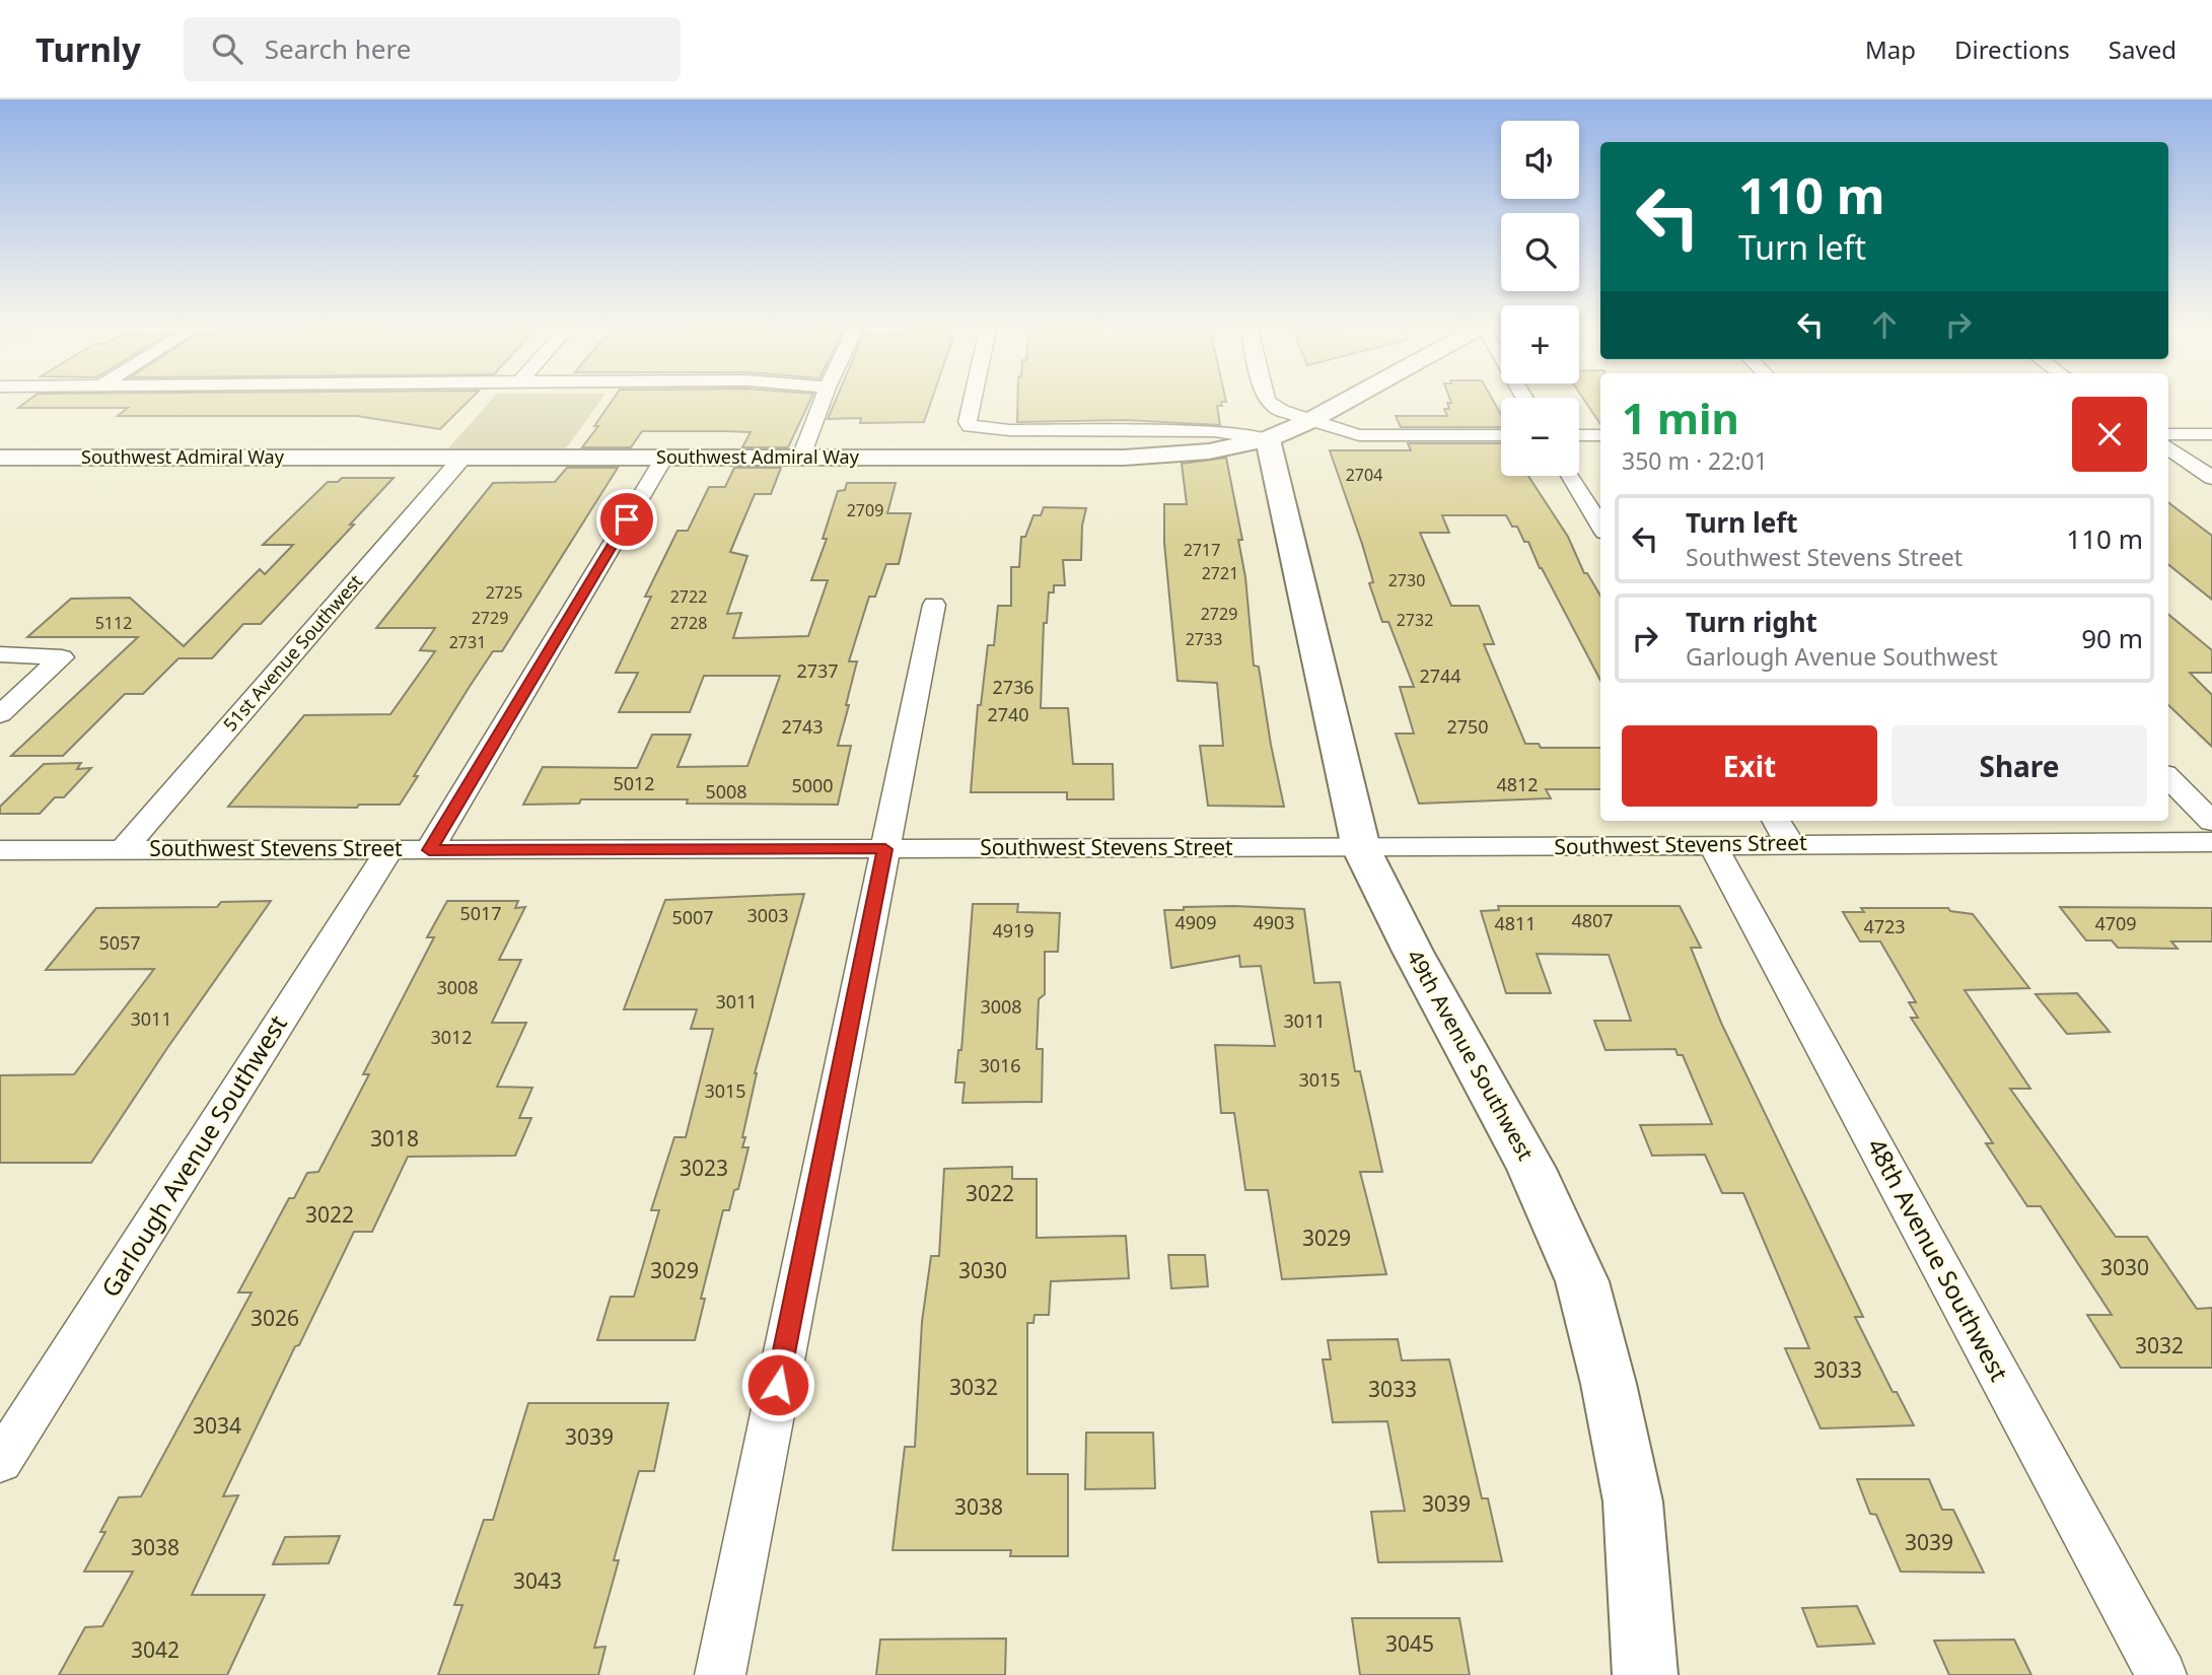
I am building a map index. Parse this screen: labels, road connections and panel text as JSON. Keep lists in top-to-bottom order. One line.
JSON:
{"streets":{"main road":["Southwest Admiral Way","49th Avenue Southwest"],"street":["51st Avenue Southwest","Southwest Stevens Street","Garlough Avenue Southwest","48th Avenue Southwest"]},"crossings":[["Southwest Admiral Way","51st Avenue Southwest"],["Southwest Admiral Way","49th Avenue Southwest"],["51st Avenue Southwest","Southwest Stevens Street"],["Southwest Stevens Street","49th Avenue Southwest"],["Southwest Stevens Street","Garlough Avenue Southwest"],["Southwest Stevens Street","48th Avenue Southwest"]],"house_numbers":["2704","2709","2717","2721","2730","2725","2722","2729","2729","2732","5112","2728","2733","2731","2737","2744","2736","2740","2743","2750","5012","4812","5000","5008","5017","3003","5007","4807","4909","4903","4811","4709","4723","4919","5057","3008","3011","3008","3011","3011","3012","3016","3015","3015","3018","3023","3022","3022","3029","3030","3029","3030","3026","3032","3033","3032","3033","3034","3039","3039","3038","3039","3038","3043","3045","3042"],"page":{"header":"Turnly","search":"Search here","nav":["Map","Directions","Saved"],"map_buttons":["+","−"],"turn":["110 m","Turn left"],"heading":["1 min","350 m · 22:01"],"list":[{"name":"Turn left","note":"Southwest Stevens Street","value":"110 m"},{"name":"Turn right","note":"Garlough Avenue Southwest","value":"90 m"}],"buttons":["Exit","Share"]}}
